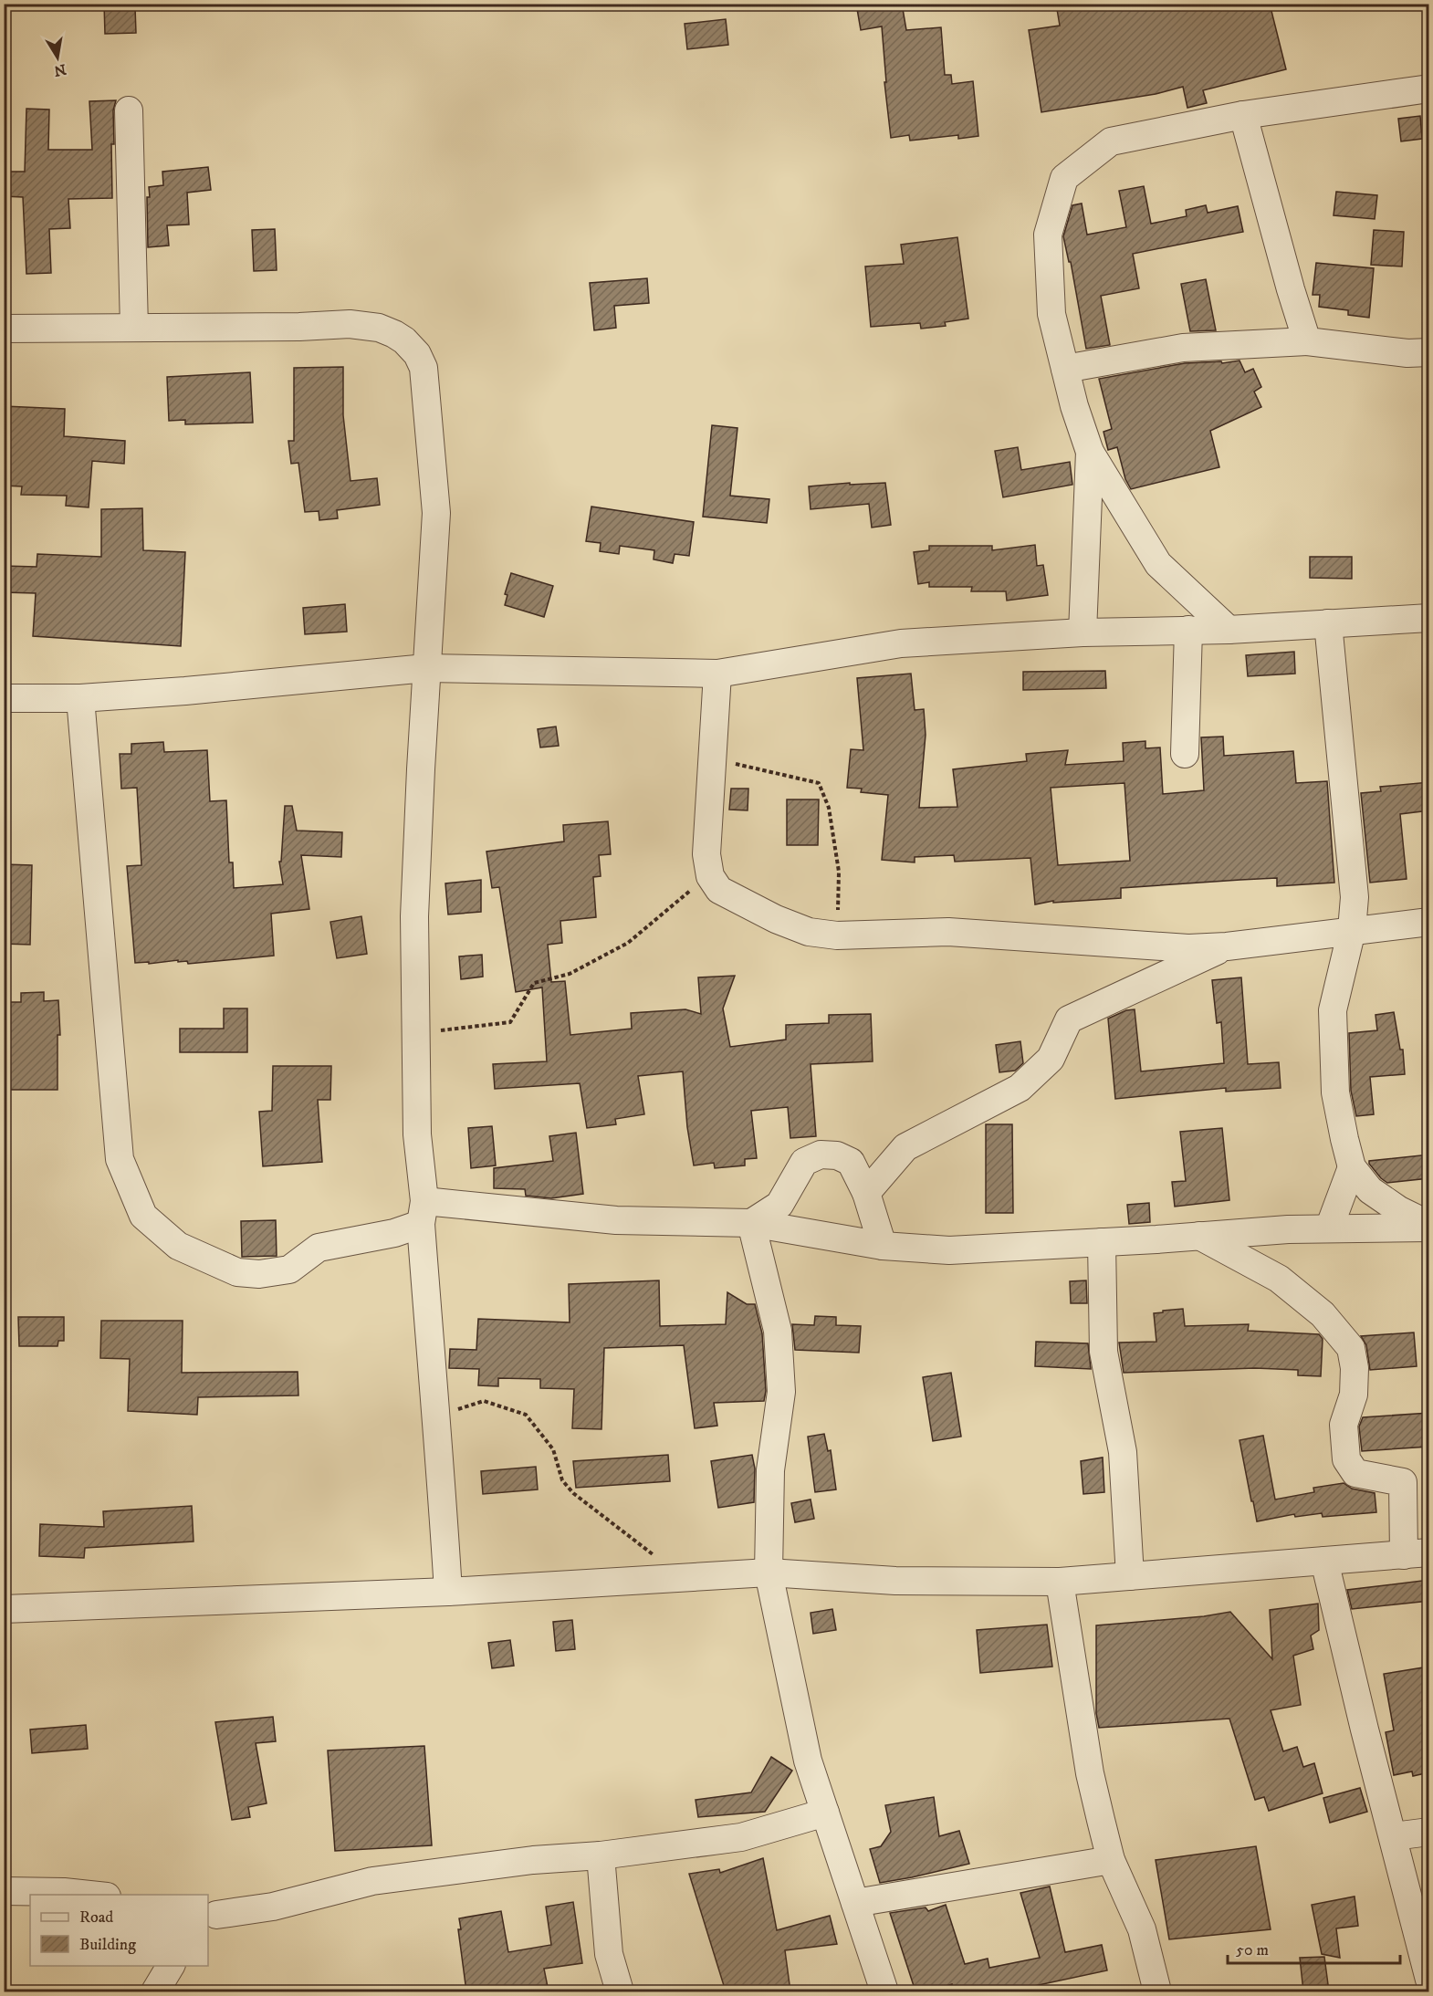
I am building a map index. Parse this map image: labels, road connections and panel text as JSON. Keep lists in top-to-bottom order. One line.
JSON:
{"legend":["Road","Building"],"scale_bar":"50 m","north":"bottom"}
